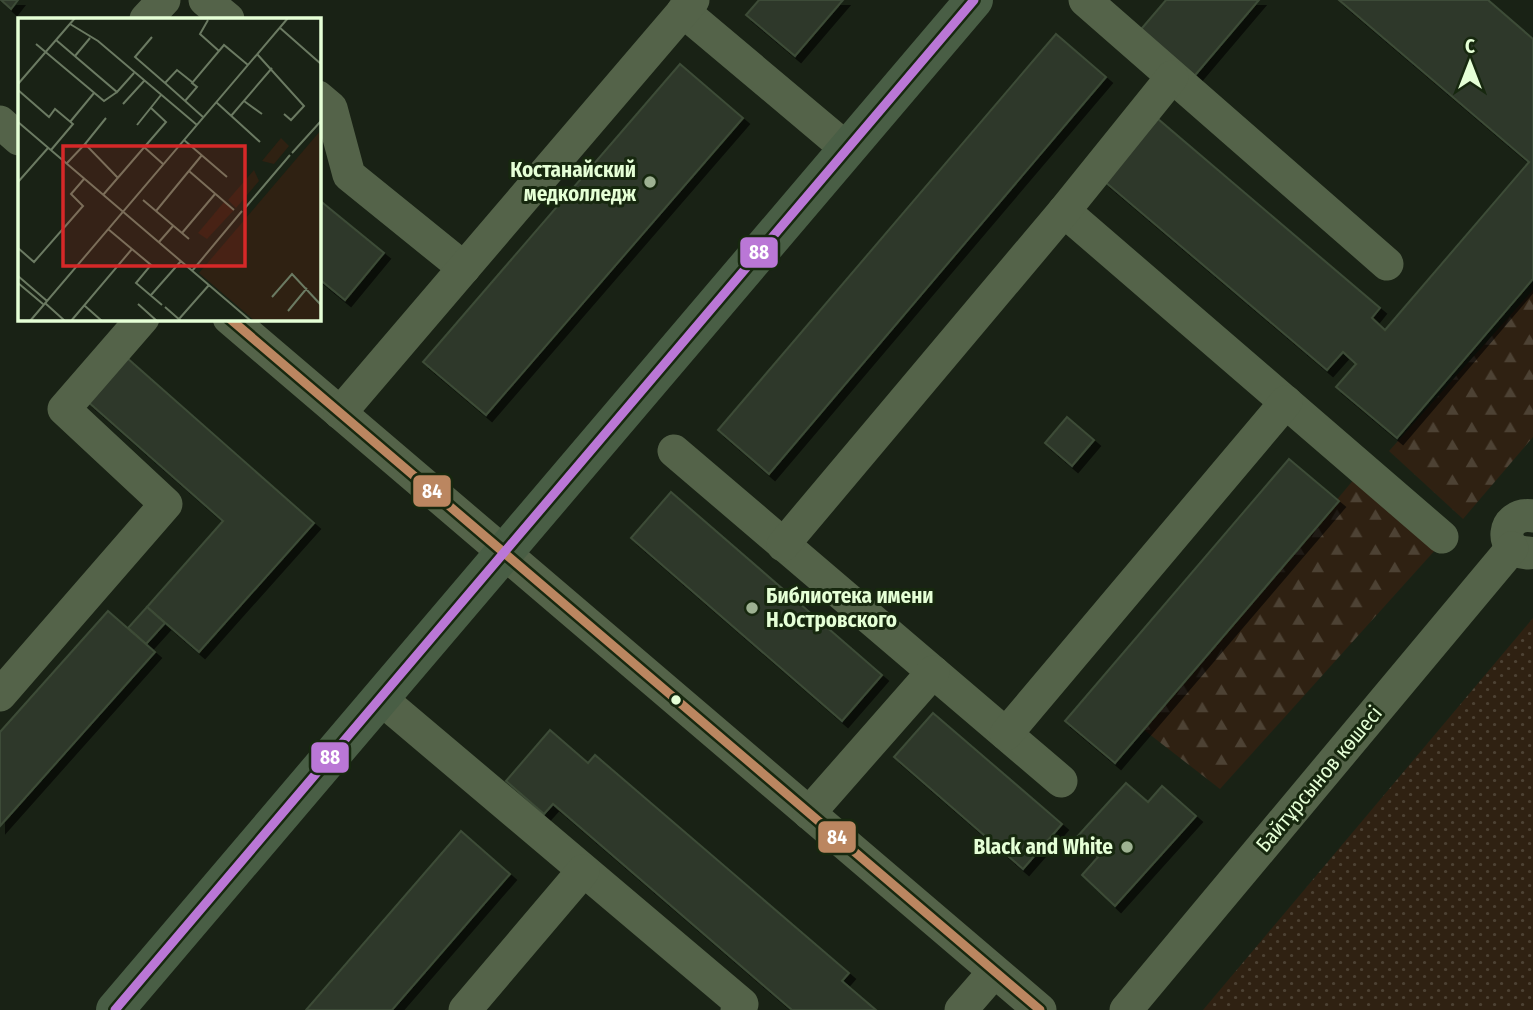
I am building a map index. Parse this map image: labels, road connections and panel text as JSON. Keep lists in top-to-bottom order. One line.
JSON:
{"streets":{"street":["Байтұрсынов көшесі"]},"places":["Костанайский медколледж","Библиотека имени Н.Островского","Black and White"],"lines":["transit line 88","transit line 84"],"north":"top"}
